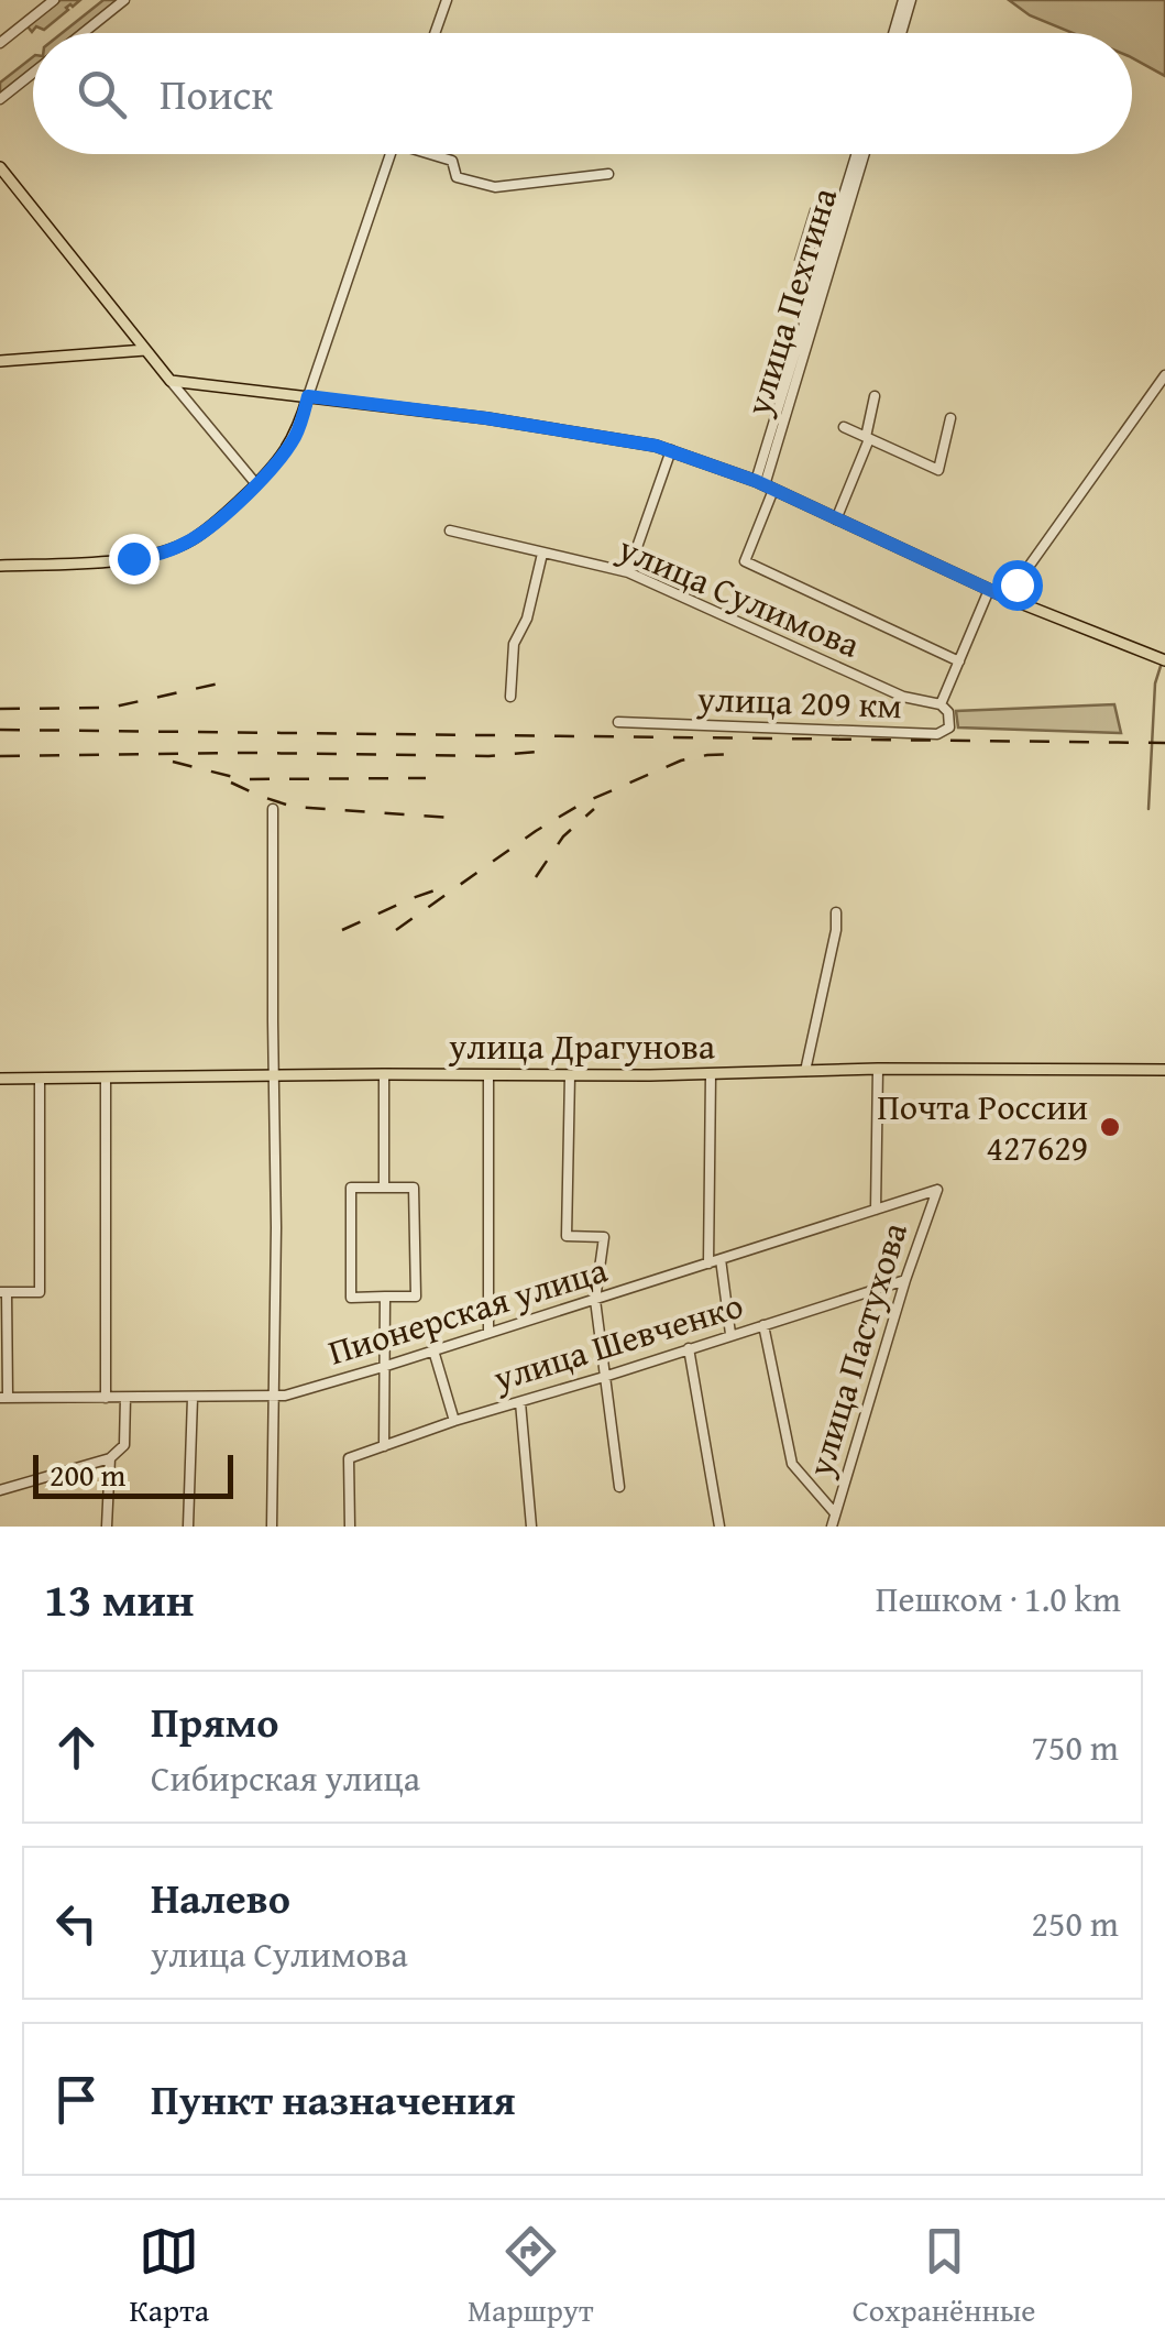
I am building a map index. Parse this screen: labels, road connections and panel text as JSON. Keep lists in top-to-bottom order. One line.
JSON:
{"streets":{"main road":["улица Драгунова"],"street":["улица Пехтина","улица Сулимова","улица 209 км","Пионерская улица","улица Шевченко","улица Пастухова"]},"crossings":[["улица Сулимова","улица 209 км"],["Пионерская улица","улица Пастухова"],["улица Шевченко","улица Пастухова"]],"places":["Почта России 427629"],"scale_bar":"200 m","page":{"search":"Поиск","scale":"200 m","heading":["13 мин","Пешком · 1.0 km"],"list":[["Прямо","Сибирская улица","750 m"],["Налево","улица Сулимова","250 m"],"Пункт назначения"],"nav":["Карта","Маршрут","Сохранённые"]}}
